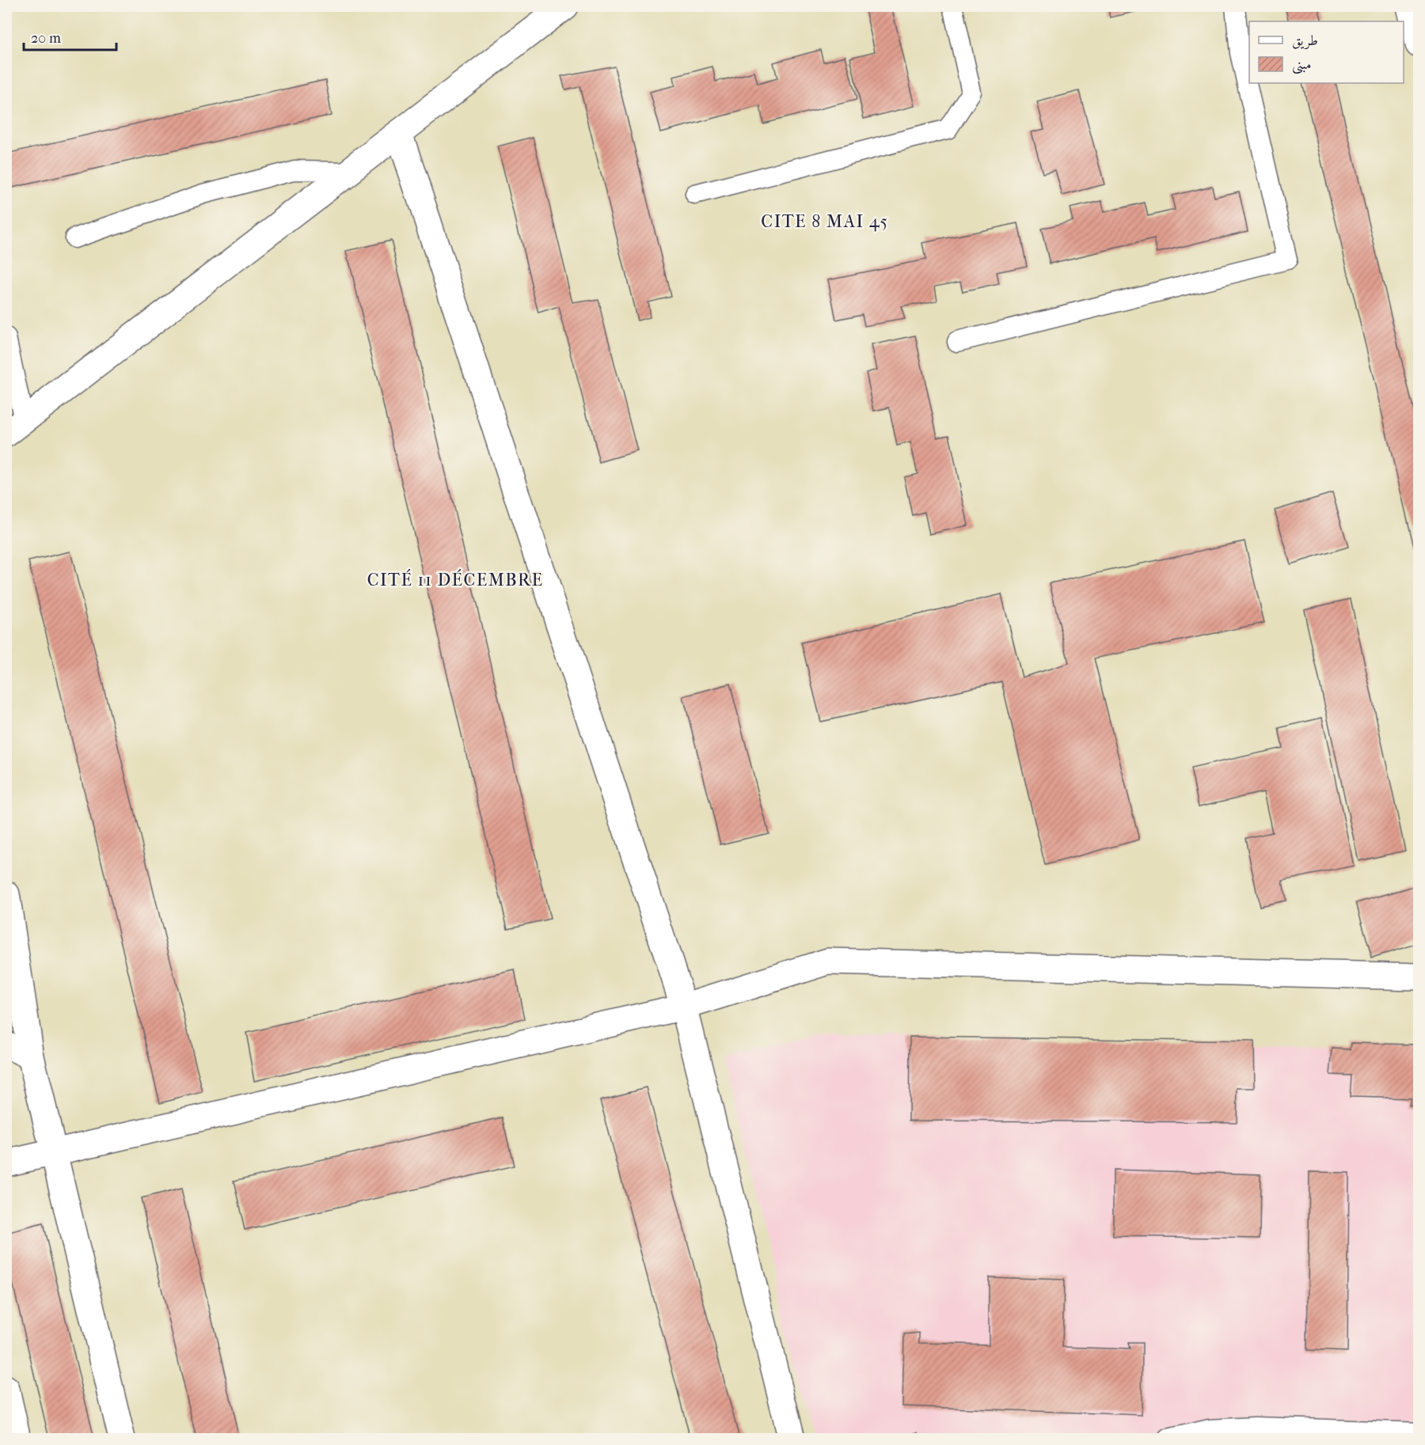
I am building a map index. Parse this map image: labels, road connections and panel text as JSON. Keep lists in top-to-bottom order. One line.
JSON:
{"districts":["CITE 8 MAI 45","CITÉ 11 DÉCEMBRE"],"legend":["طريق","مبنى"],"scale_bar":"20 m"}
